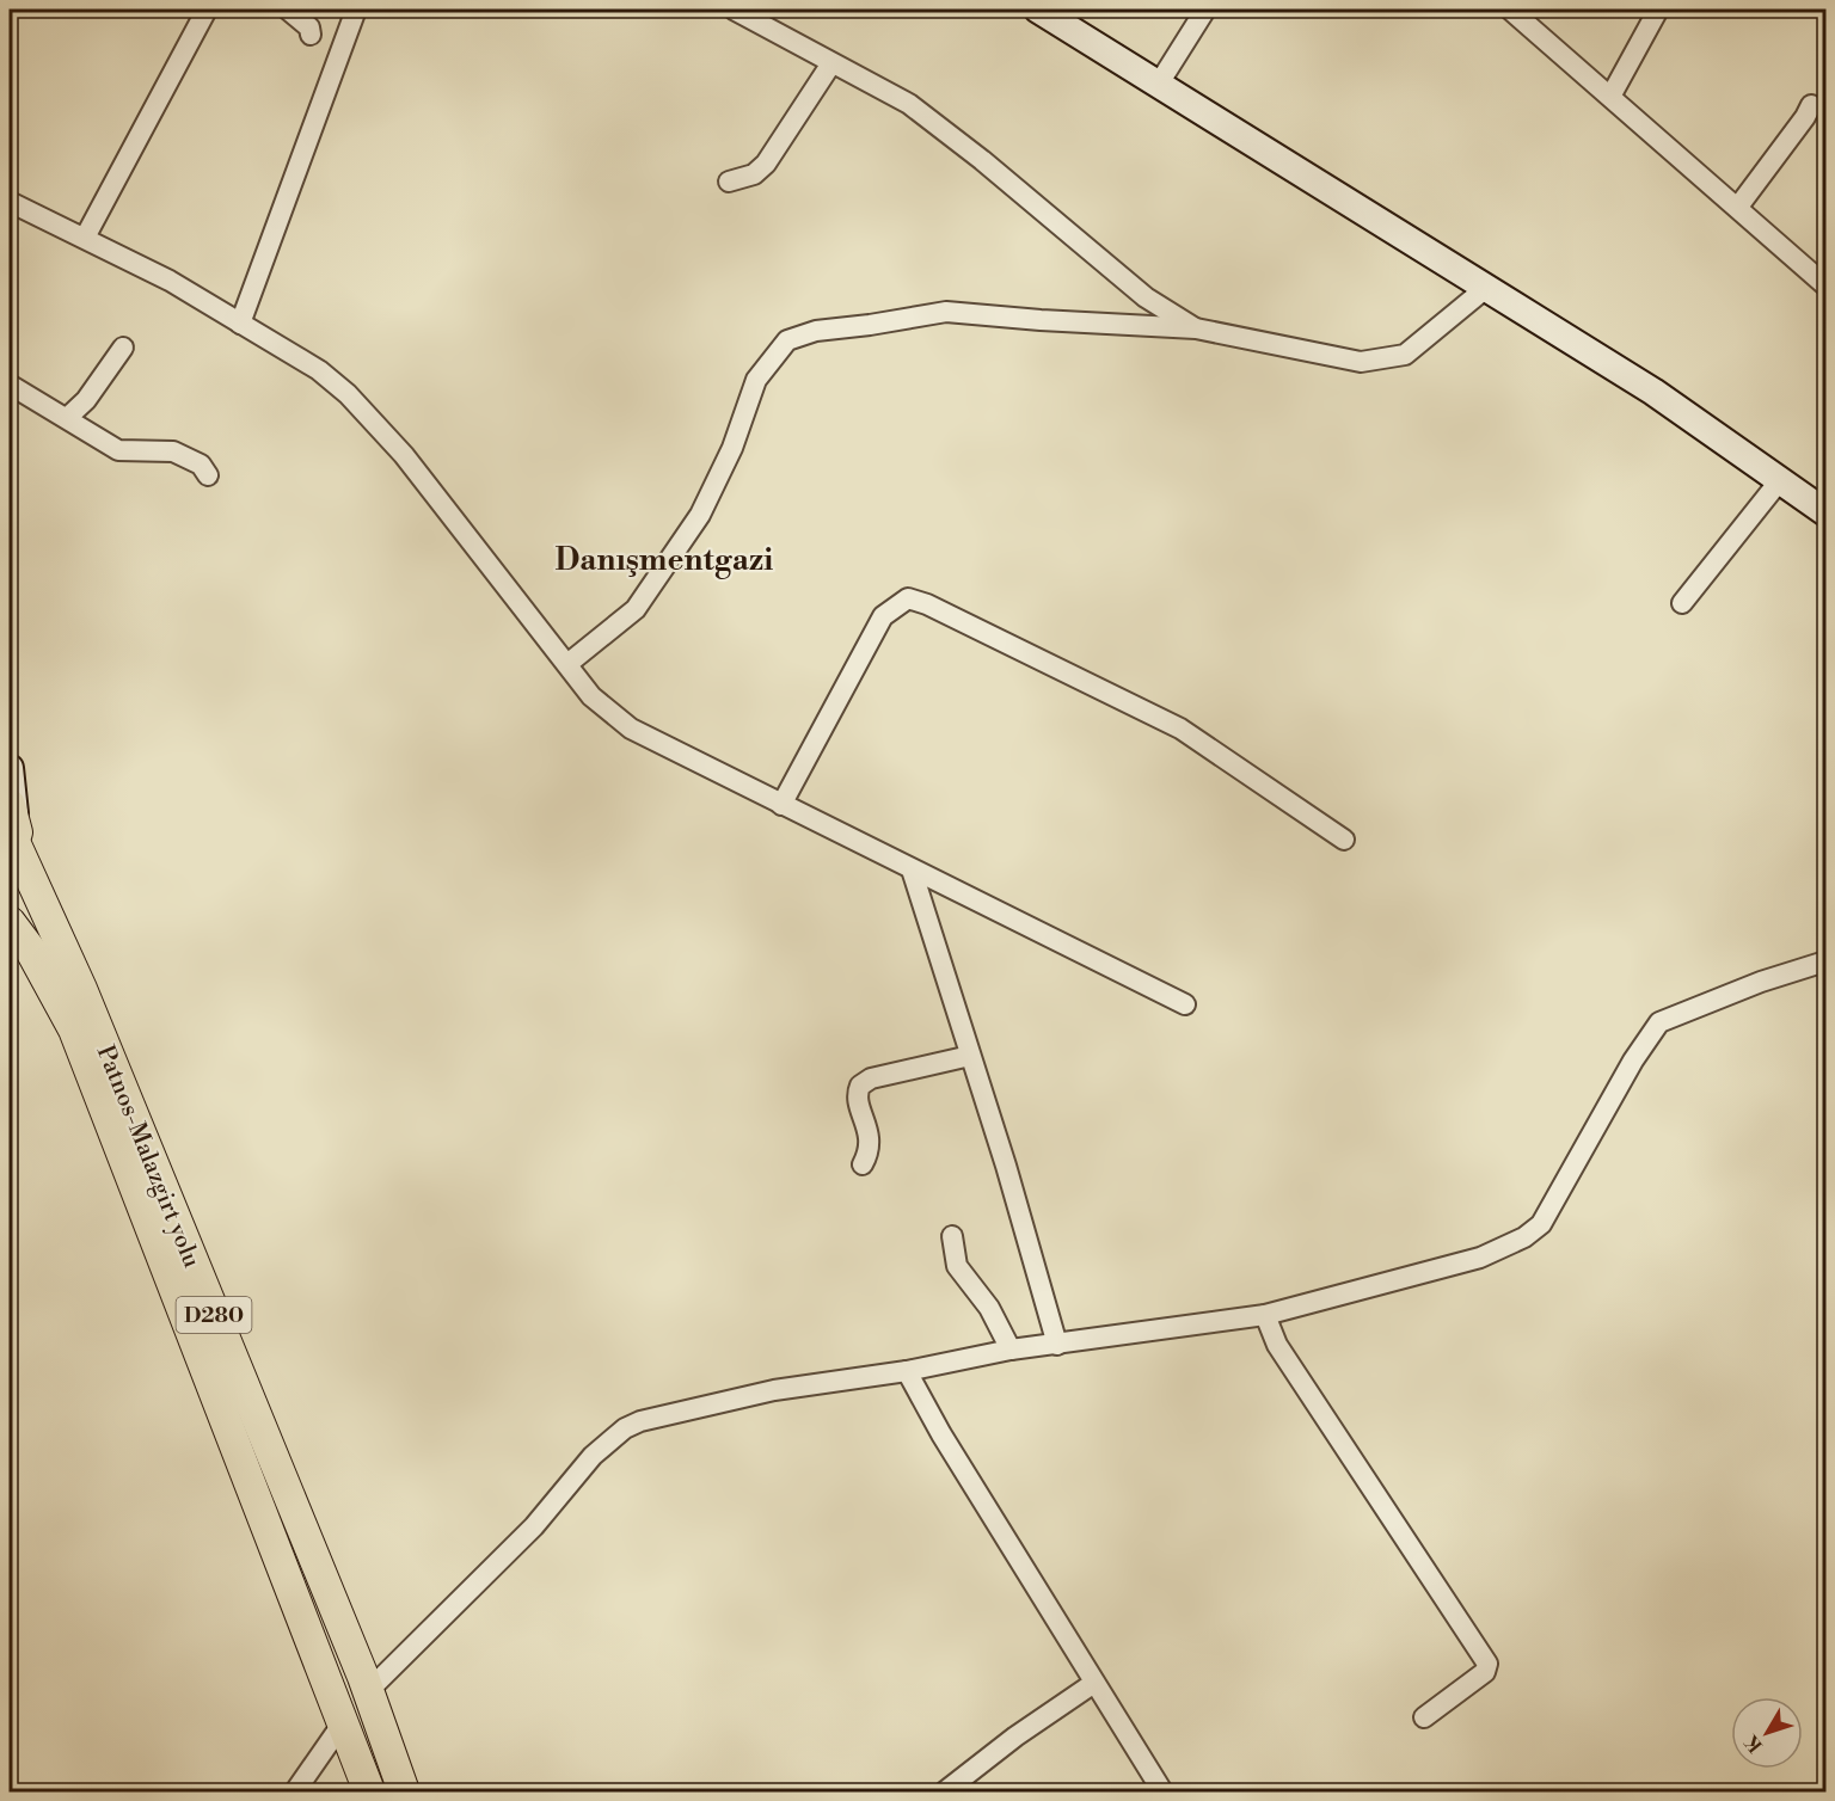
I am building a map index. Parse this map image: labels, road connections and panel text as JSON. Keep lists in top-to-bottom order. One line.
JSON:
{"streets":{"main road":["Patnos-Malazgirt yolu","D280"]},"districts":["Danışmentgazi"],"north":"bottom left"}
